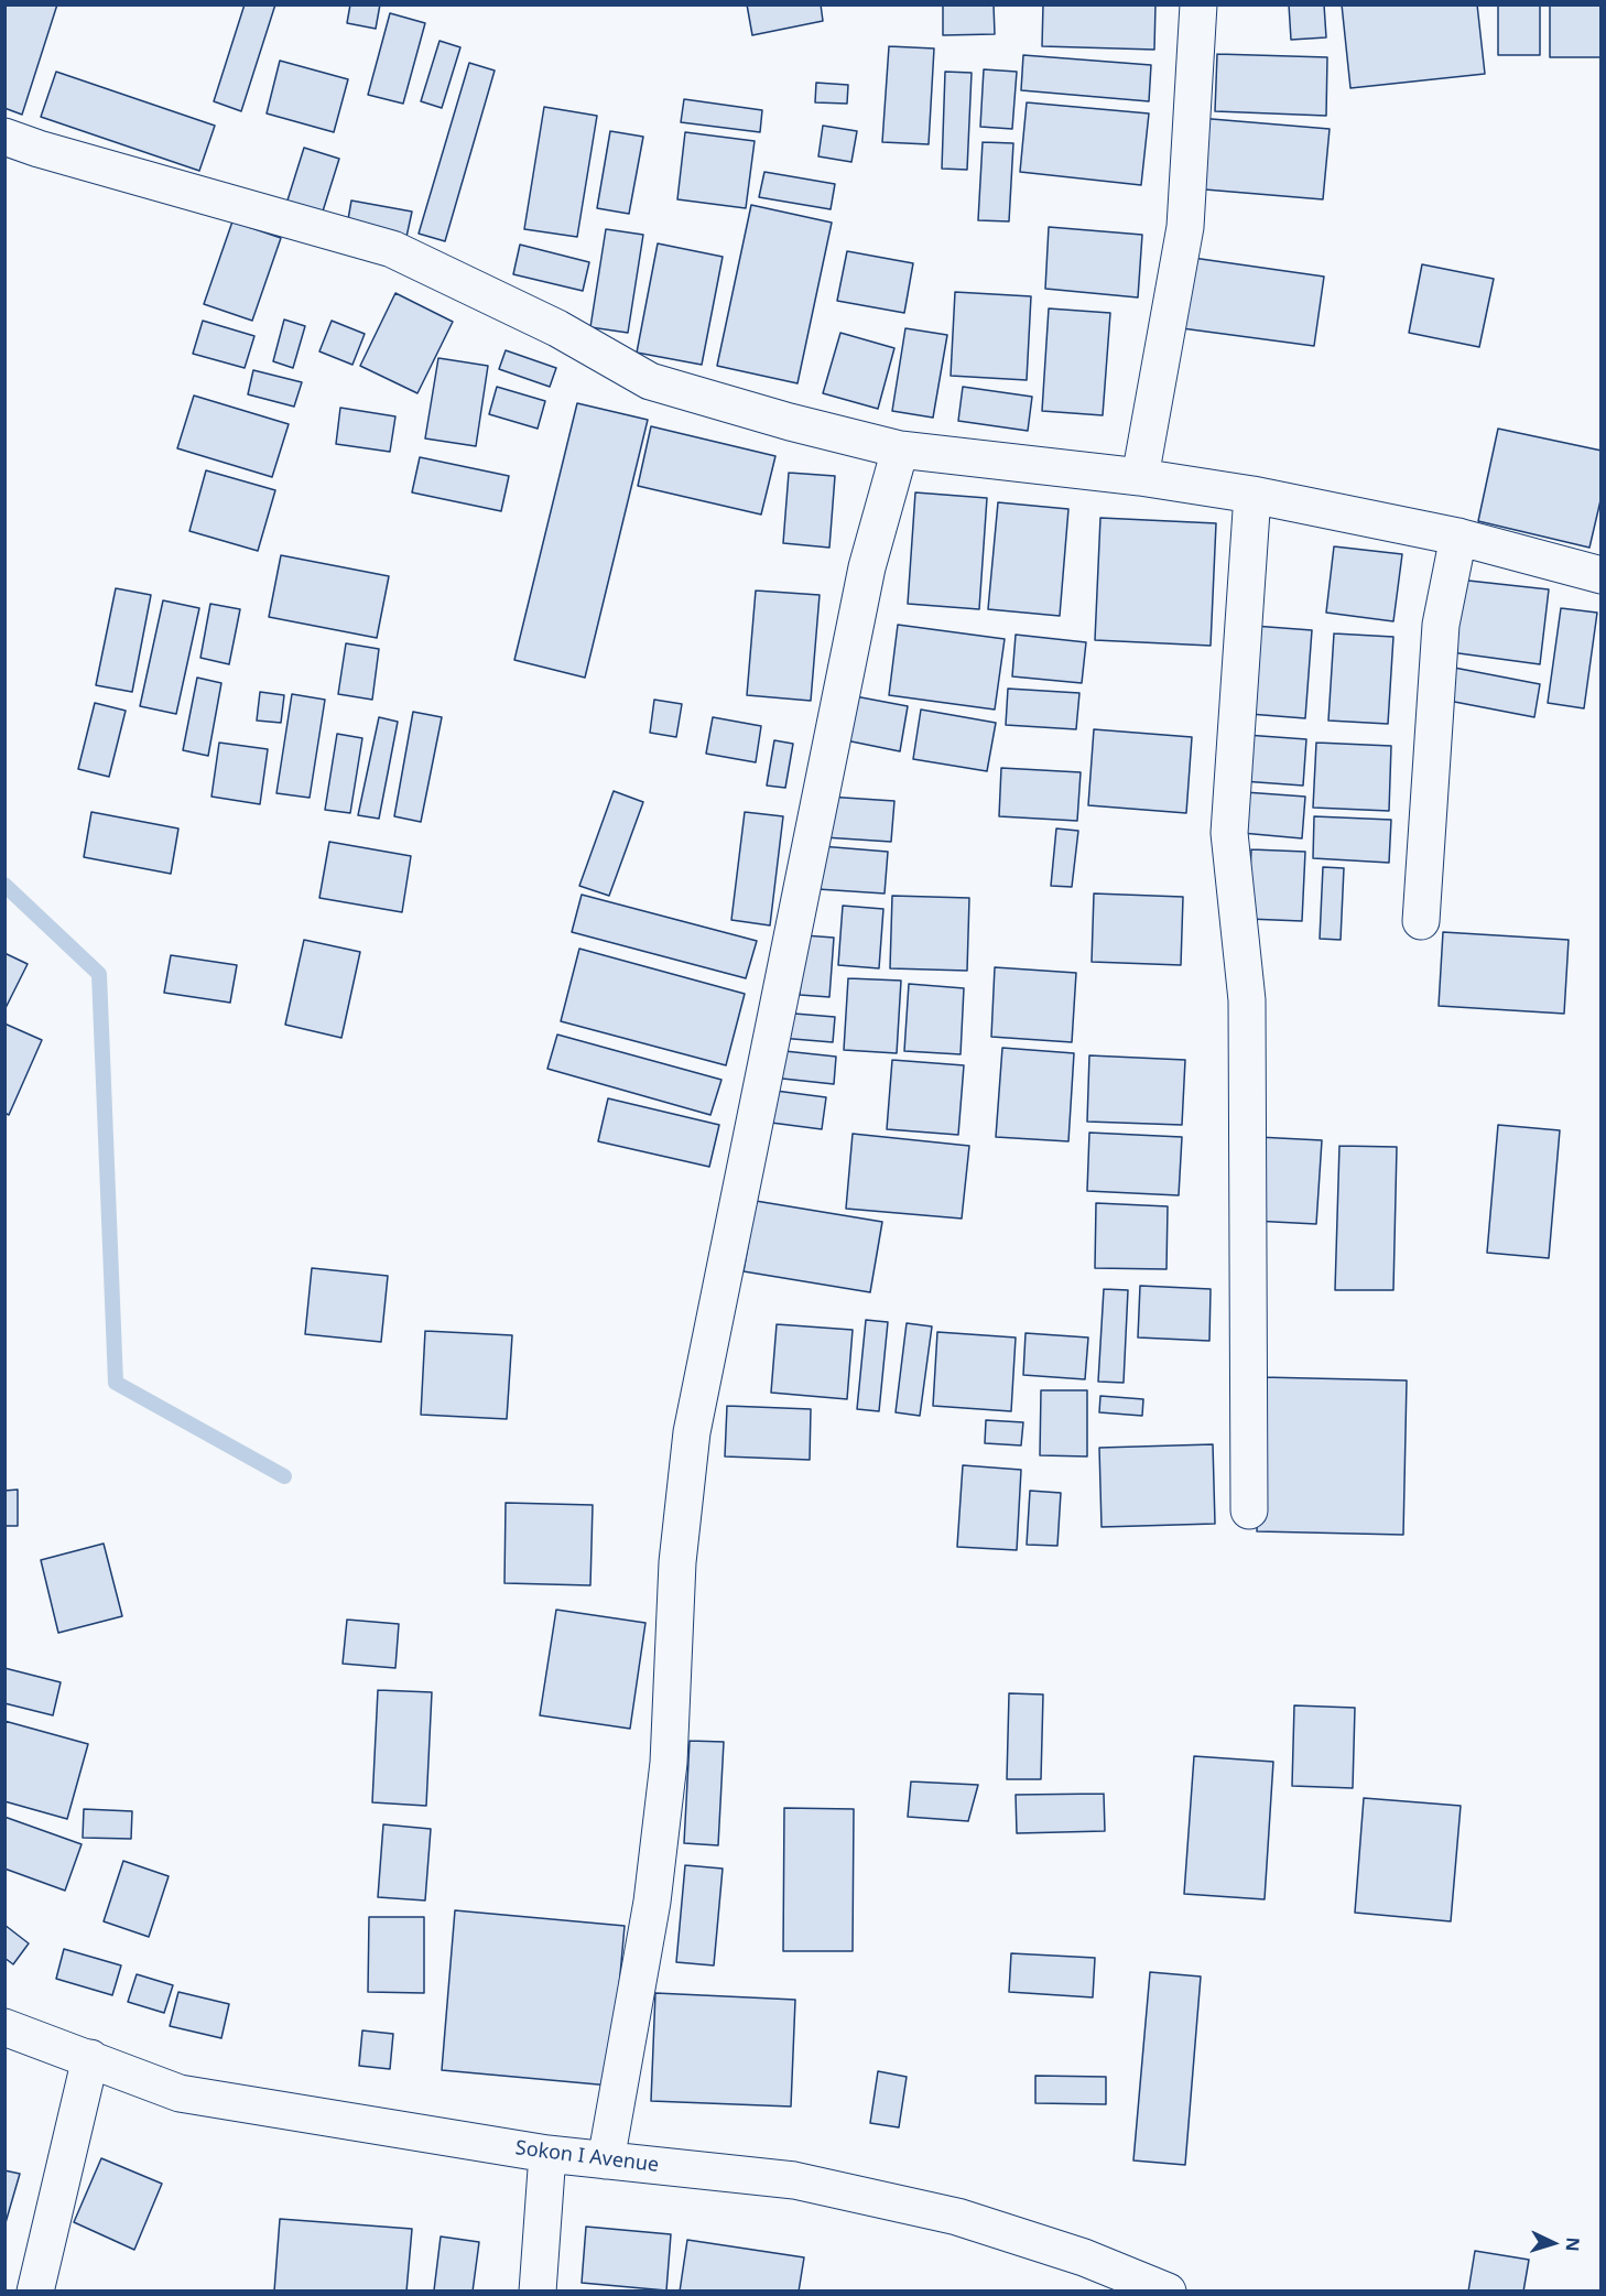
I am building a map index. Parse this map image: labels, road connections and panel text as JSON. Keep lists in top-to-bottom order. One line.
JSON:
{"streets":{"street":["Sokon I Avenue"]},"north":"right"}
